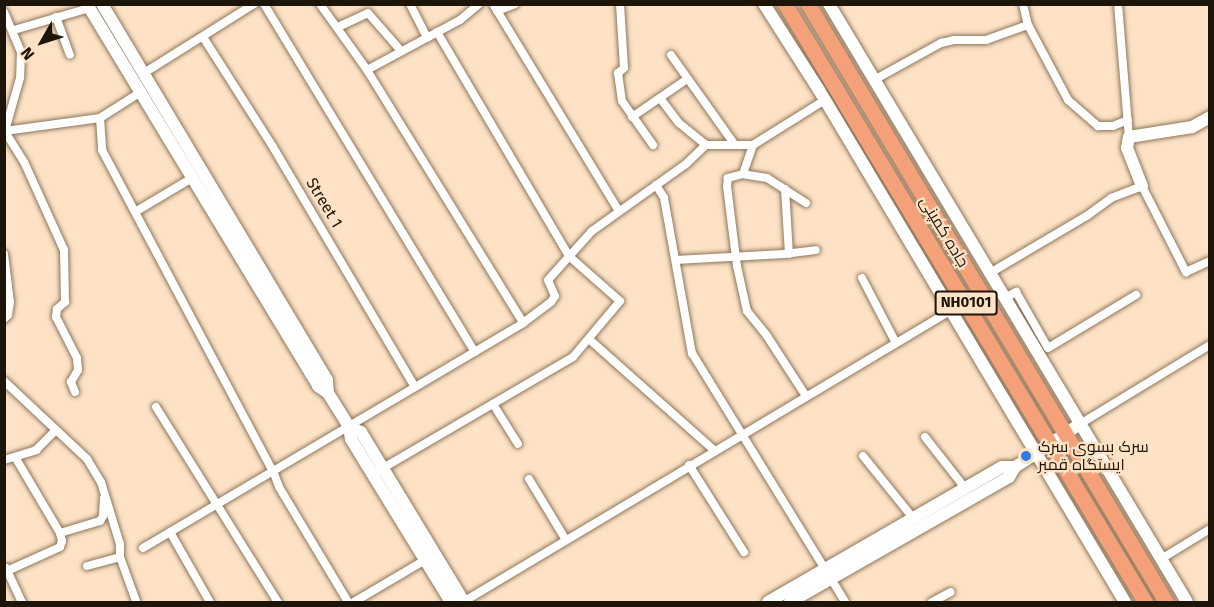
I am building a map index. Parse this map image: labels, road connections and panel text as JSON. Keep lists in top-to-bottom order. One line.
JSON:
{"streets":{"highway":["جاده کمپنی","NH0101"],"street":["Street 1"]},"places":["سرک بسوی سرک ایستگاه قمبر"],"north":"bottom left"}
